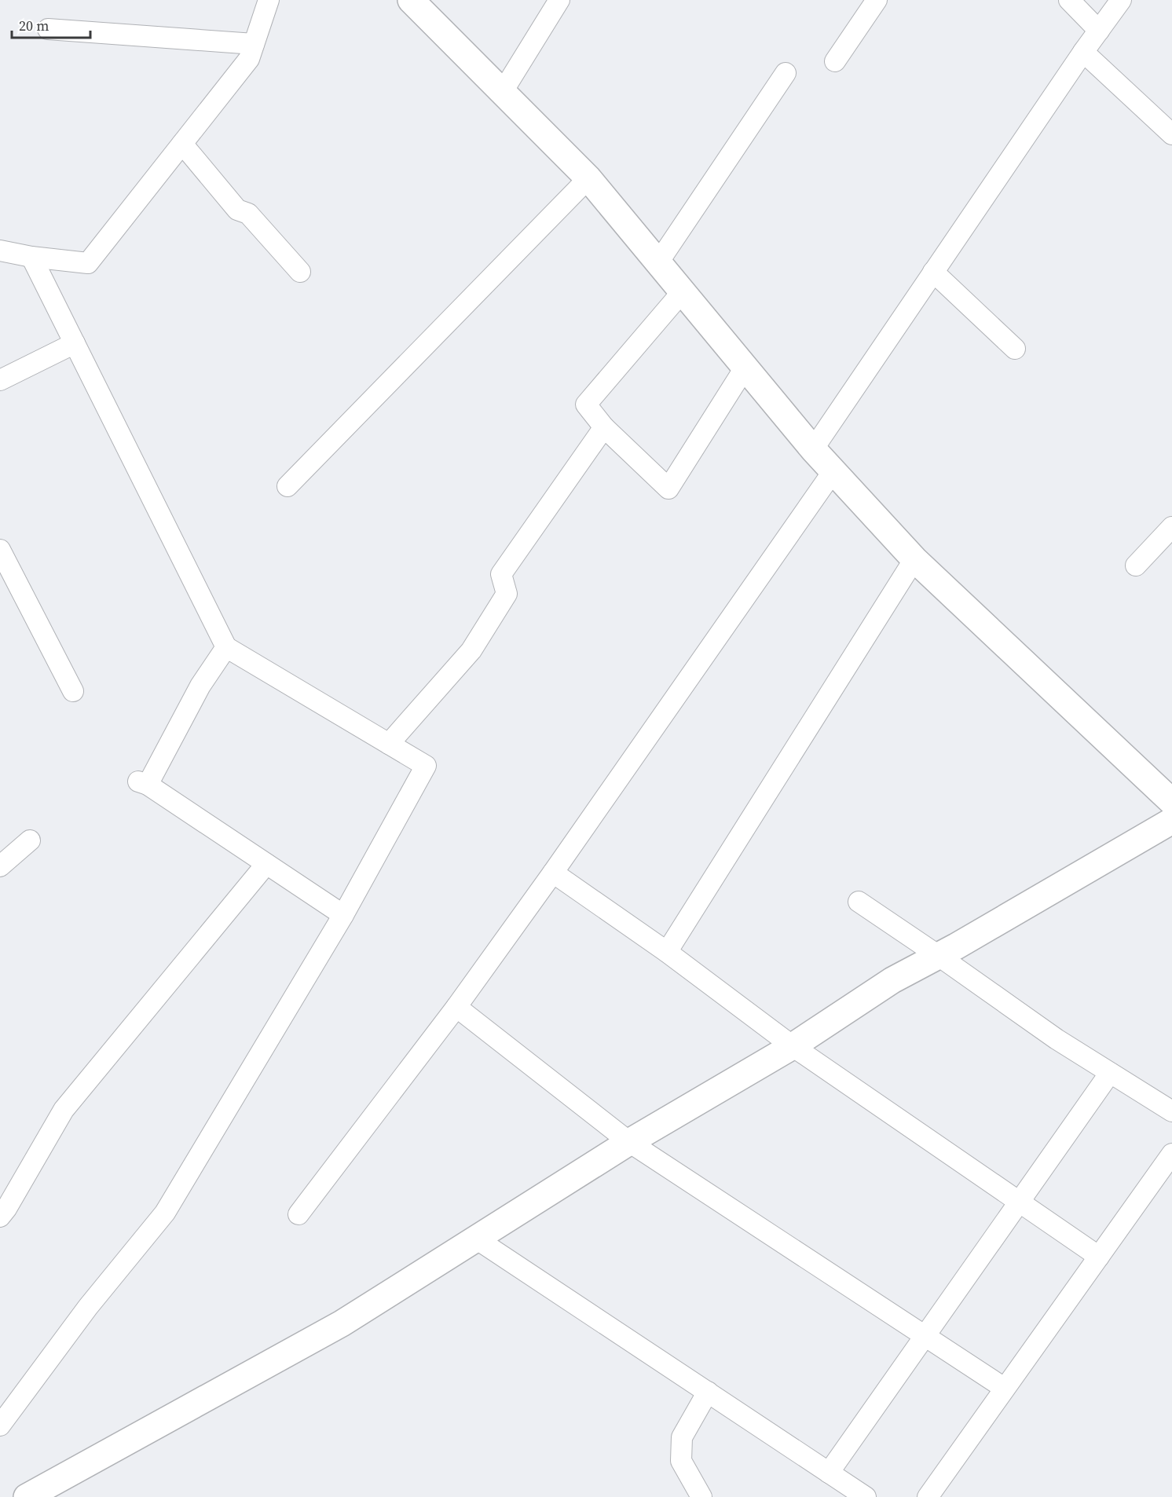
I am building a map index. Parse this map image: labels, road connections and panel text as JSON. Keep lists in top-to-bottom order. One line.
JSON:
{"scale_bar":"20 m"}
